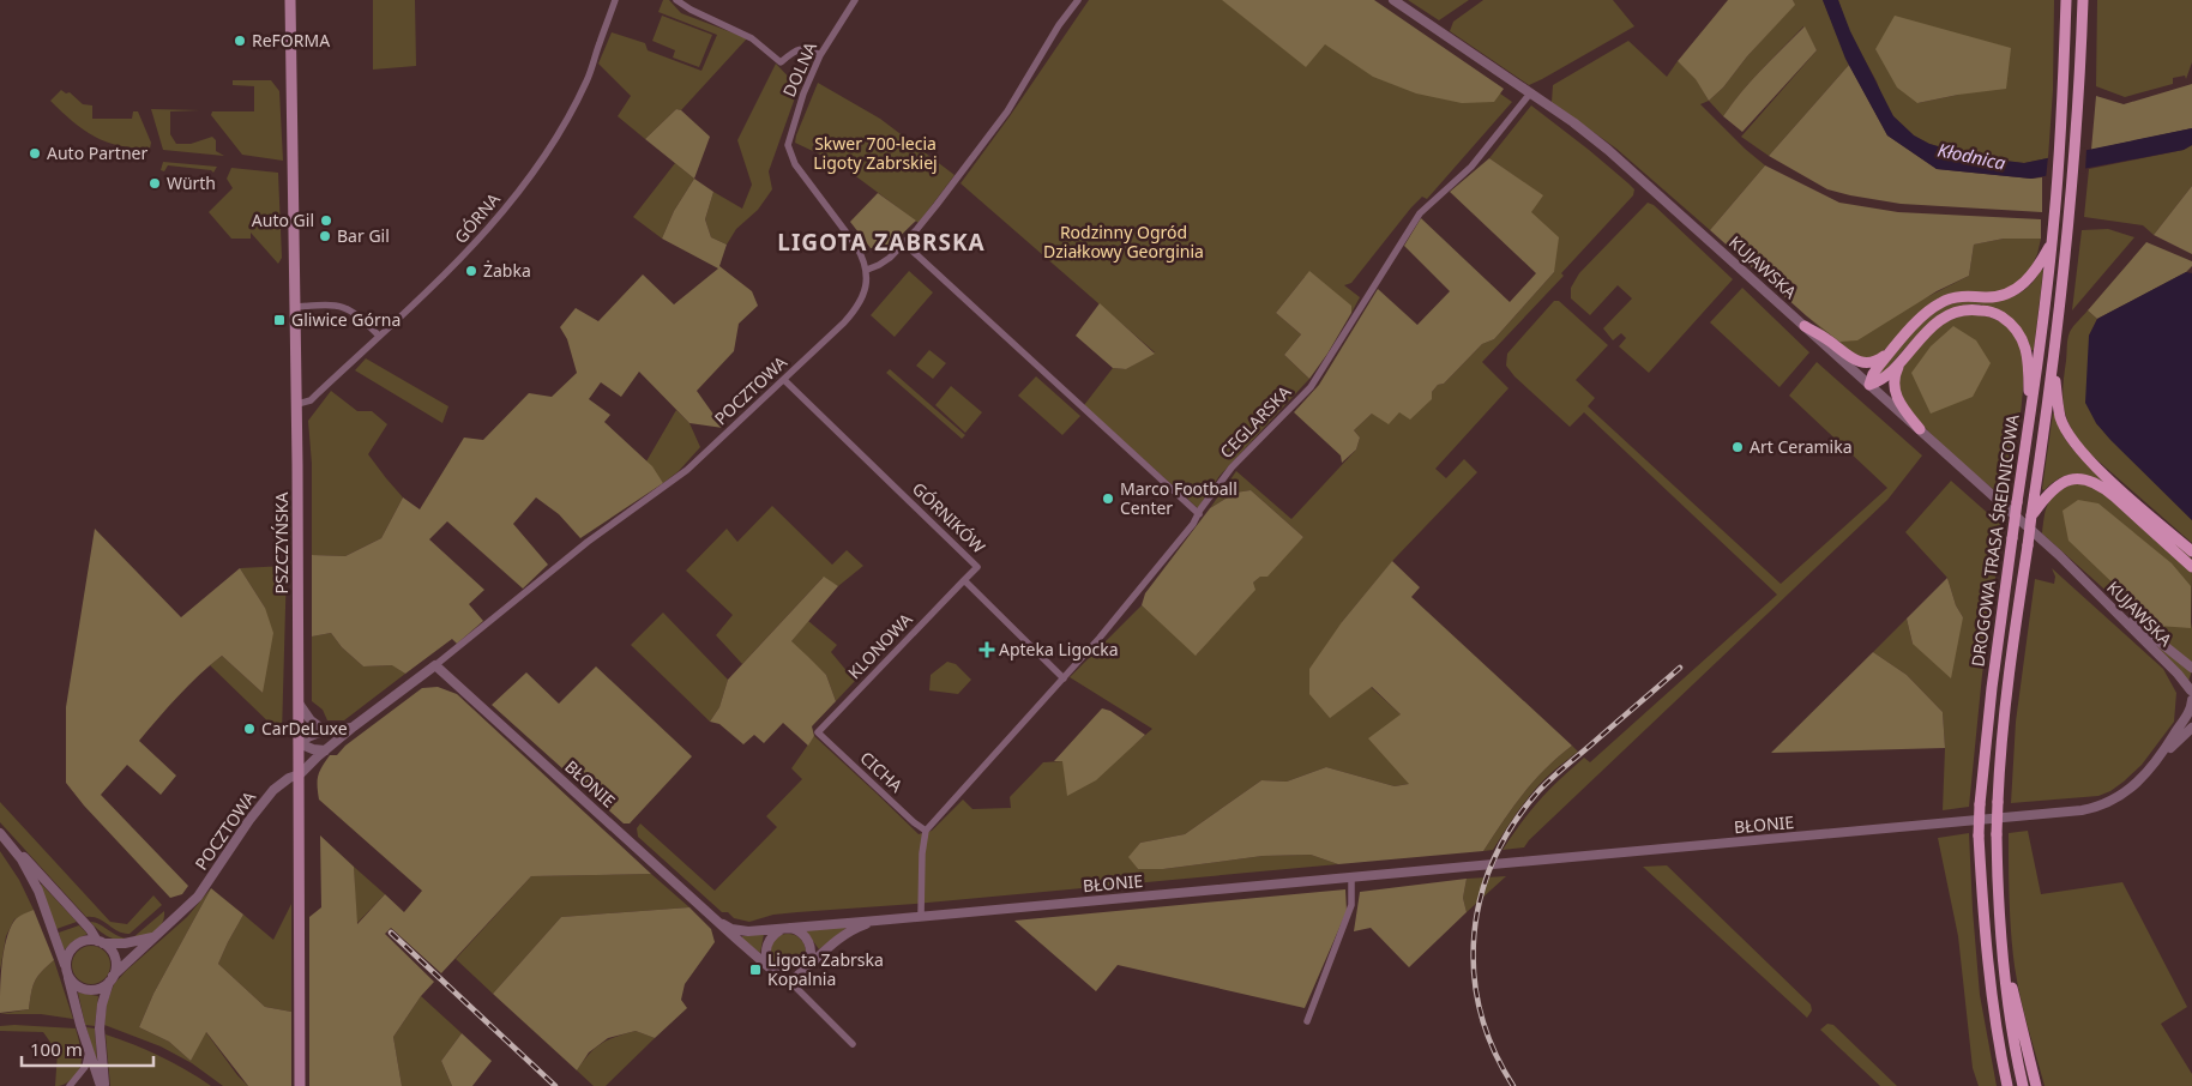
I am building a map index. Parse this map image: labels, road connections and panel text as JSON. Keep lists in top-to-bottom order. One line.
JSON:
{"streets":{"main road":["DROGOWA TRASA ŚREDNICOWA","PSZCZYŃSKA"],"street":["DOLNA","GÓRNA","KUJAWSKA","POCZTOWA","CEGLARSKA","GÓRNIKÓW","KLONOWA","CICHA","BŁONIE"]},"crossings":[["DOLNA","POCZTOWA"],["GÓRNA","PSZCZYŃSKA"],["KUJAWSKA","CEGLARSKA"],["KUJAWSKA","BŁONIE"],["POCZTOWA","GÓRNIKÓW"],["POCZTOWA","PSZCZYŃSKA"],["POCZTOWA","BŁONIE"],["CEGLARSKA","CICHA"],["GÓRNIKÓW","KLONOWA"],["KLONOWA","CICHA"]],"districts":["LIGOTA ZABRSKA"],"water":["Kłodnica"],"parks":["Skwer 700-lecia Ligoty Zabrskiej","Rodzinny Ogród Działkowy Georginia"],"places":{"other":["ReFORMA","Auto Partner","Würth","Auto Gil","Bar Gil","Żabka","Art Ceramika","Marco Football Center","CarDeLuxe"],"transit":["Gliwice Górna","Ligota Zabrska Kopalnia"],"health":["Apteka Ligocka"]},"scale_bar":"100 m"}
